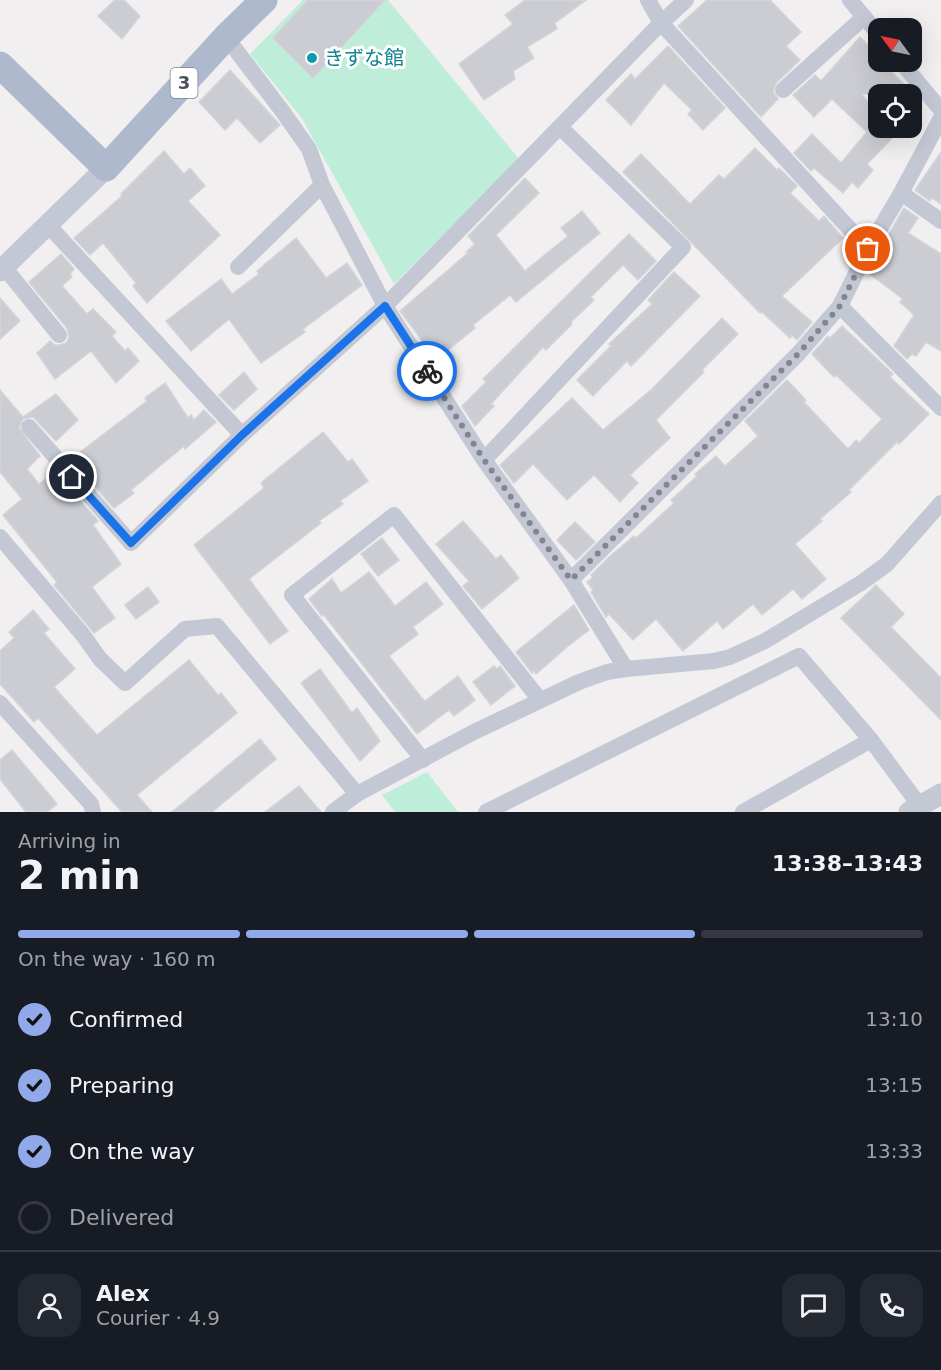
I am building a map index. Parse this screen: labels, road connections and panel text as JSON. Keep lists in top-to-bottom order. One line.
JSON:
{"streets":{"main road":["3"]},"places":["きずな館"],"north":"top left","page":{"heading":["2 min","Arriving in","13:38–13:43"],"panel":["Alex","Courier · 4.9"],"bar":"On the way · 160 m","list":[["Confirmed","13:10"],["Preparing","13:15"],["On the way","13:33"],"Delivered"]}}
